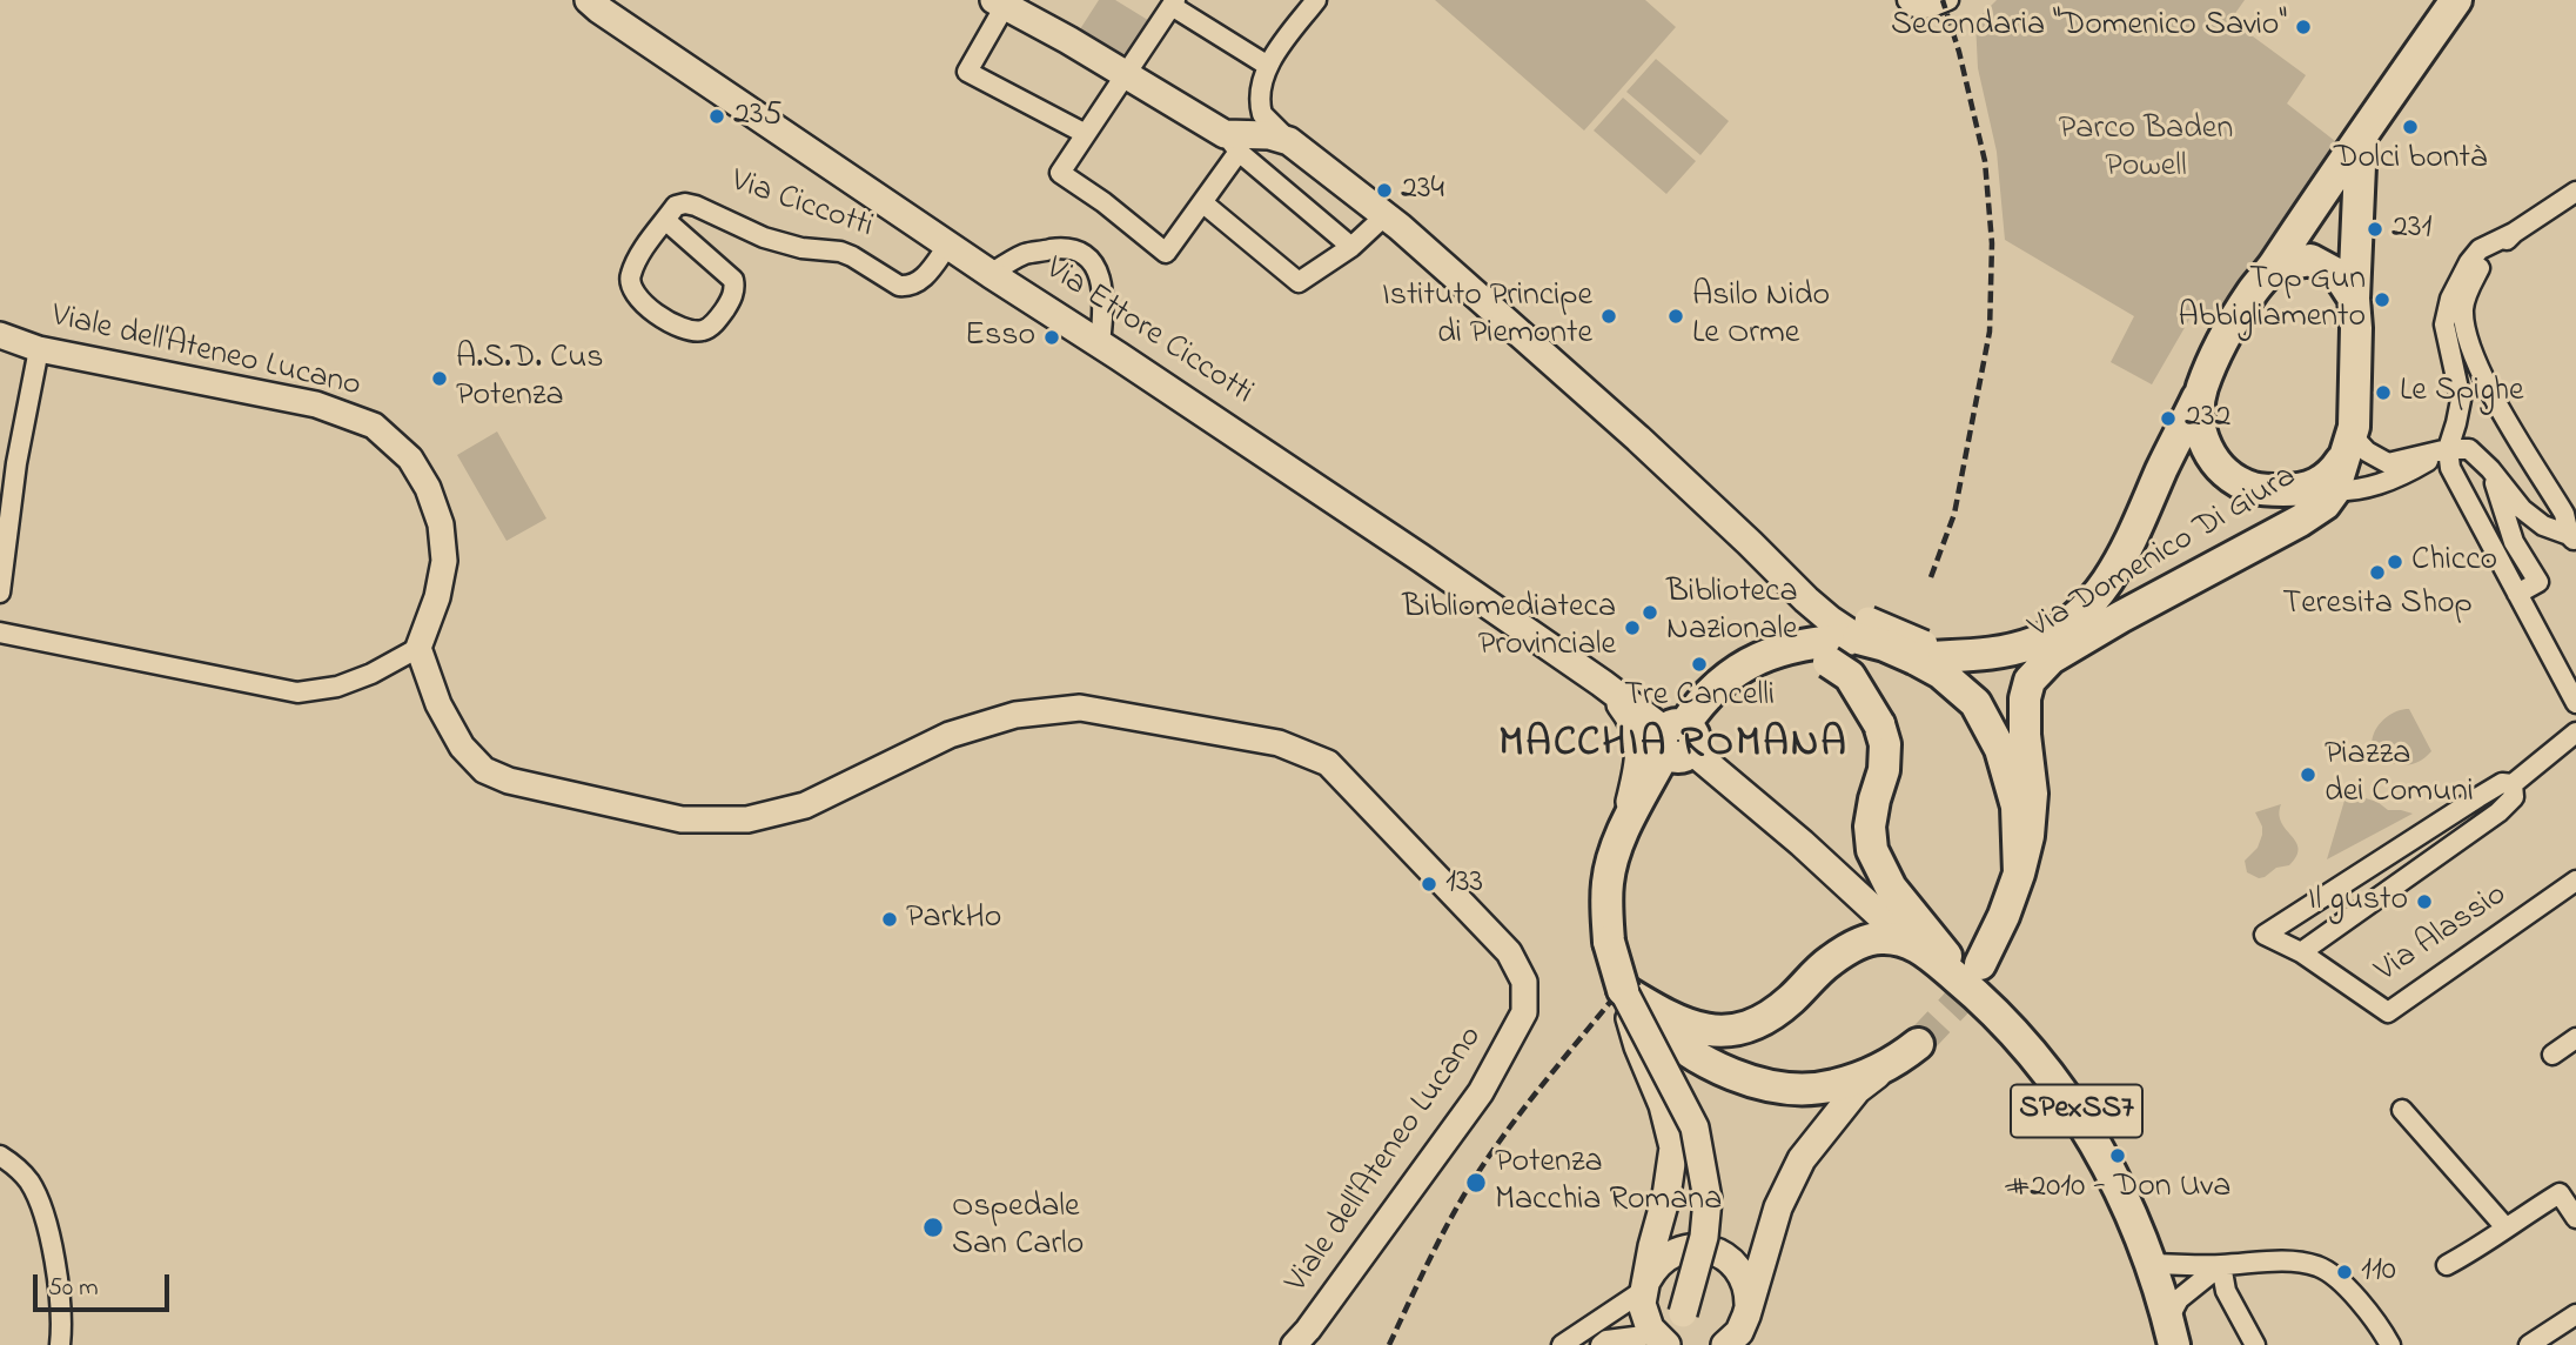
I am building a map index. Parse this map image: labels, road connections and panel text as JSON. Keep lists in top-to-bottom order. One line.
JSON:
{"streets":{"main road":["Via Ettore Ciccotti","Via Domenico Di Giura","SPexSS7"],"street":["Via Ciccotti","Viale dell'Ateneo Lucano","Via Alassio"]},"crossings":[["Via Ciccotti","Via Ettore Ciccotti"],["Via Ettore Ciccotti","Via Domenico Di Giura"],["Via Ettore Ciccotti","SPexSS7"],["Via Domenico Di Giura","SPexSS7"]],"districts":["MACCHIA ROMANA"],"parks":["Parco Baden Powell"],"places":["Secondaria \"Domenico Savio\"","235","Dolci bontà","234","231","Top Gun Abbigliamento","Istituto Principe di Piemonte","Asilo Nido Le Orme","Esso","A.S.D. Cus Potenza","Le Spighe","232","Chicco","Teresita Shop","Biblioteca Nazionale","Bibliomediateca Provinciale","Tre Cancelli","Piazza dei Comuni","133","Il gusto","ParkHo","#2010 - Don Uva","Potenza Macchia Romana","Ospedale San Carlo","110"],"scale_bar":"50 m"}
